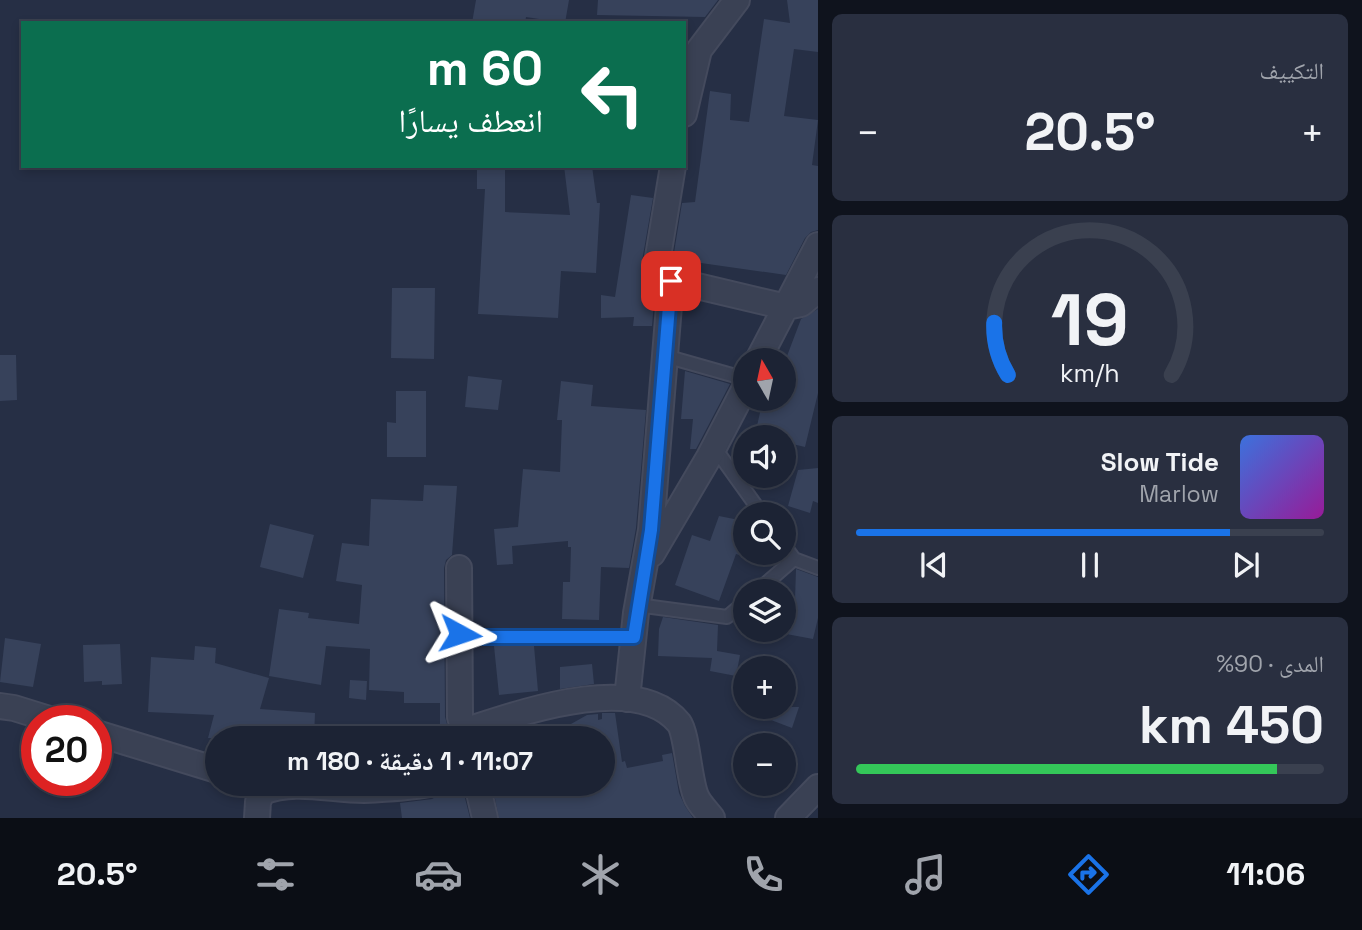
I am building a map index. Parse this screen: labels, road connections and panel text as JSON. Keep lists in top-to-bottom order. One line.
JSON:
{"north":"top","page":{"tile":["التكييف",["المدى · 90%","450 km"]],"turn":["60 m","انعطف يسارًا"],"heat":["−","20.5°","+"],"map_buttons":["+","−"],"song":["Slow Tide","Marlow"],"limit":"20","trip":"11:07 · 1 دقيقة · 180 m","tabs":["11:06","20.5°"],"gauge":["19","km/h"]}}
